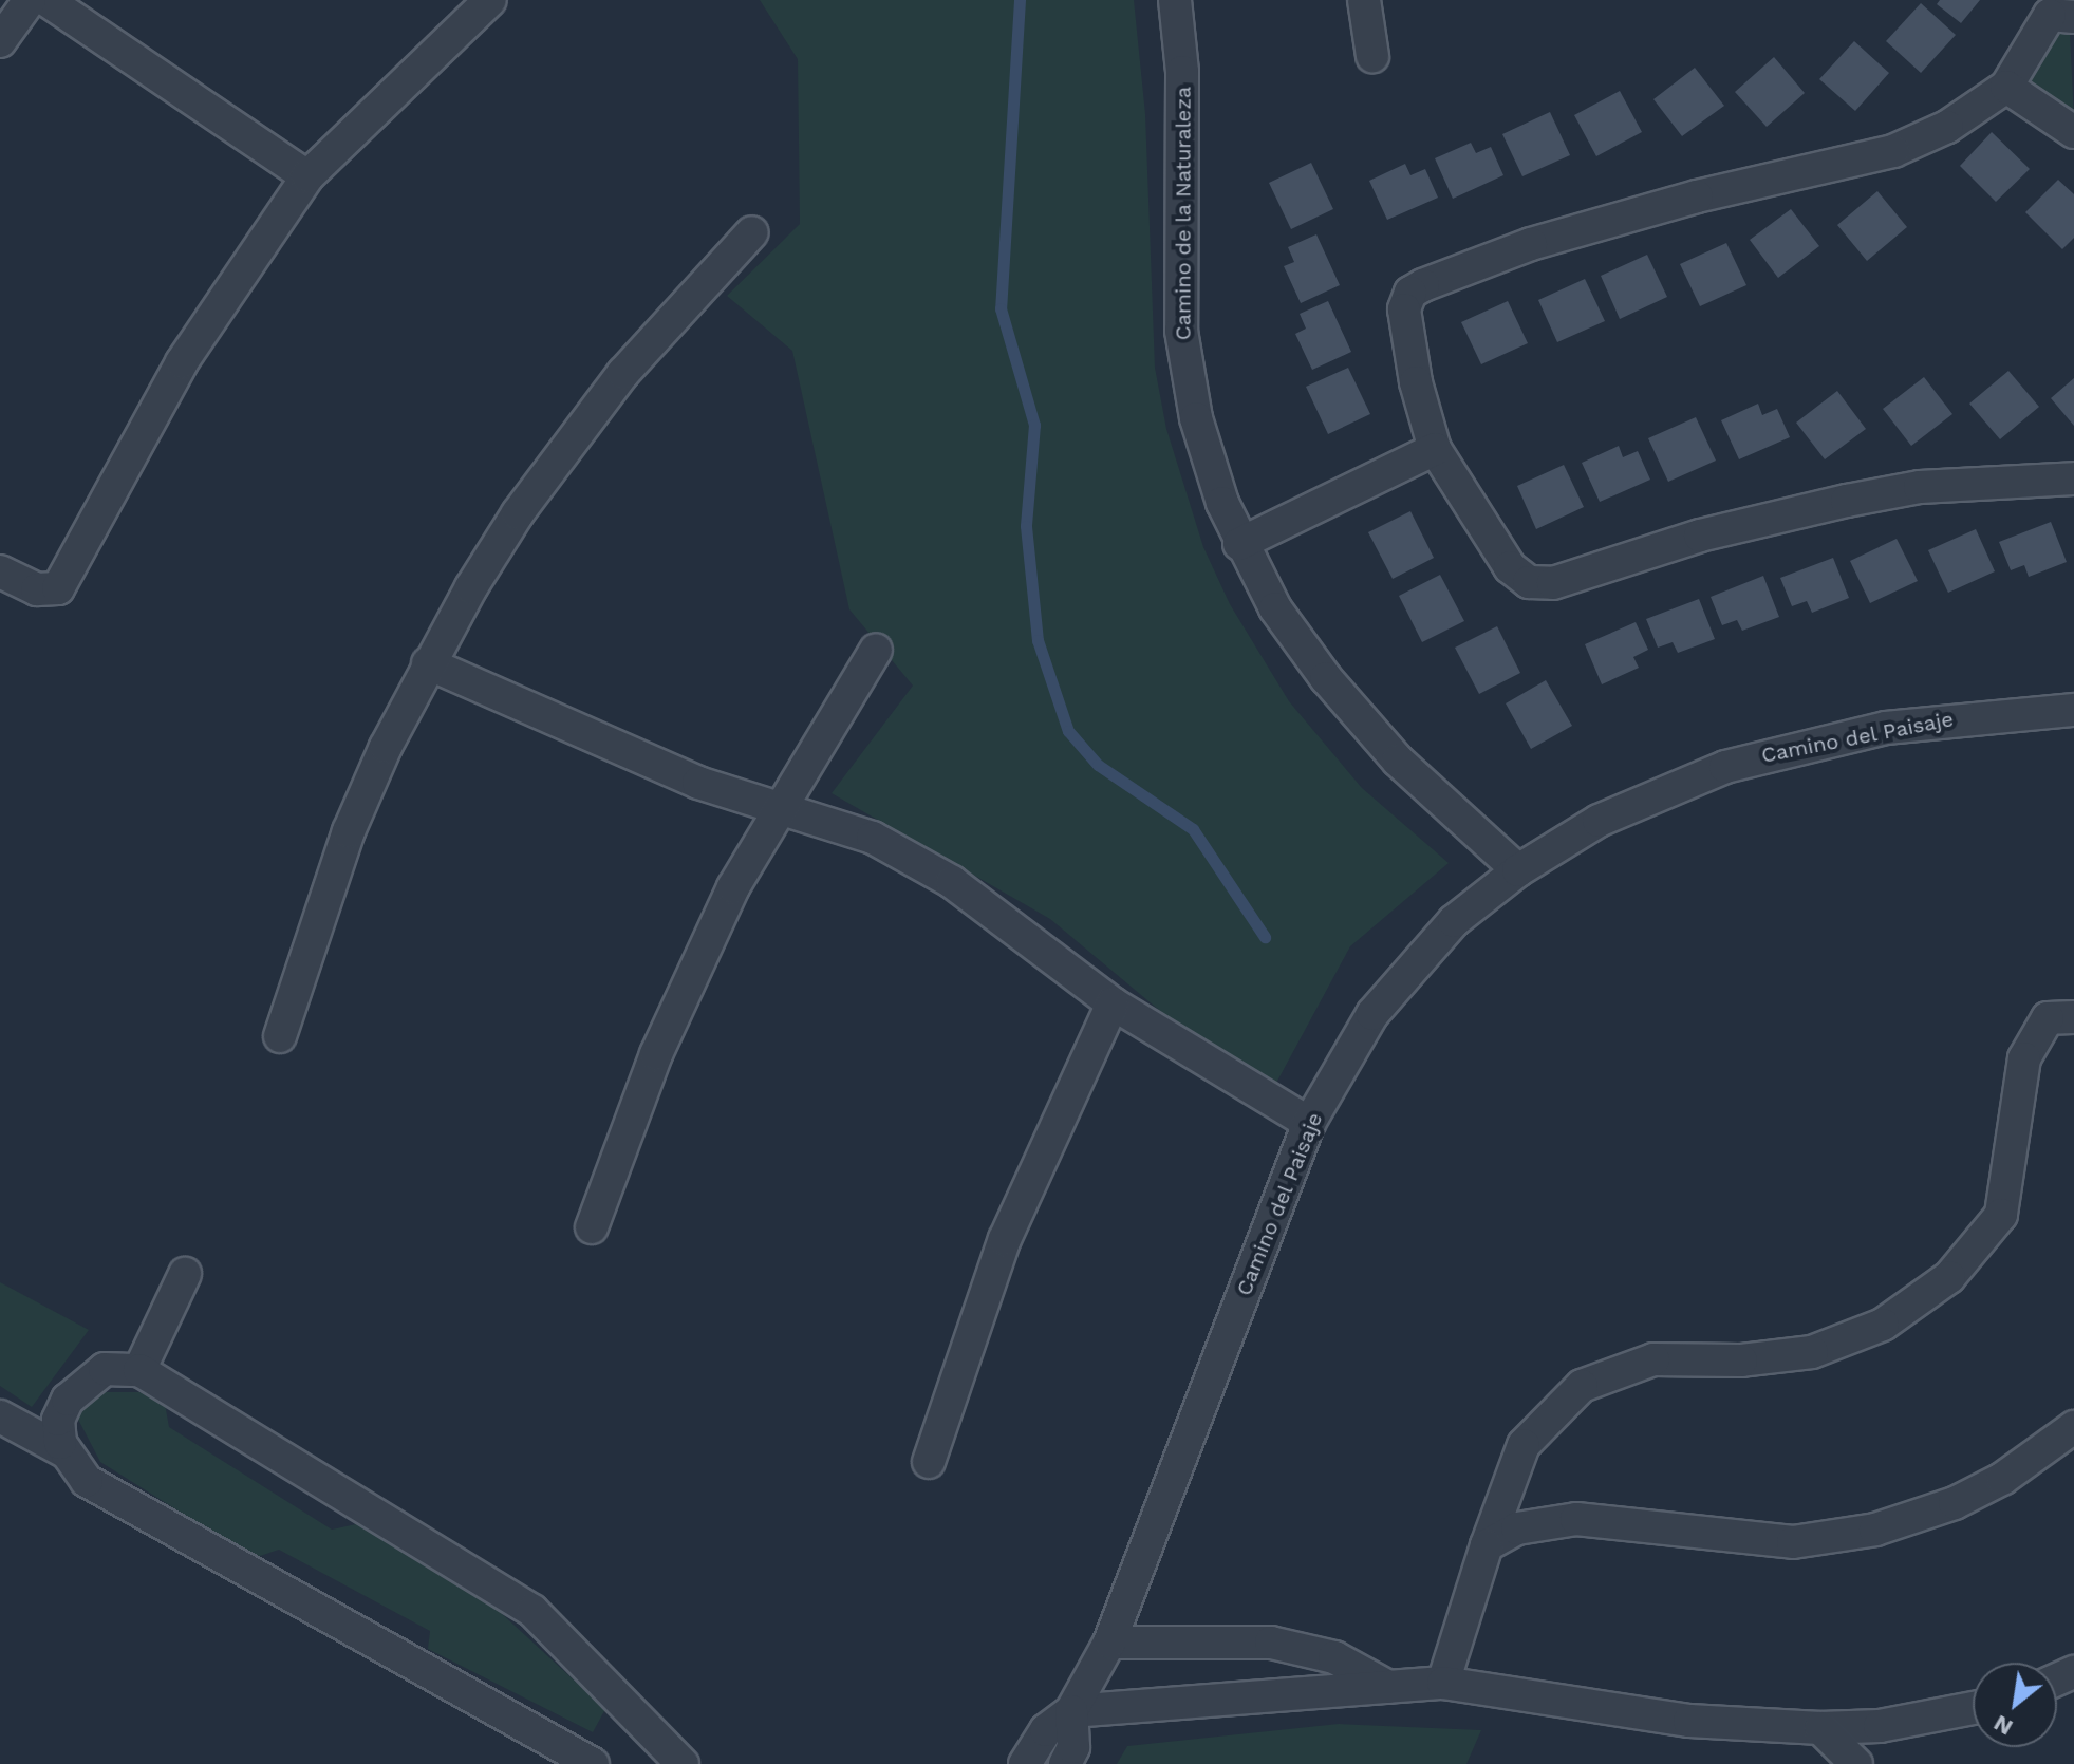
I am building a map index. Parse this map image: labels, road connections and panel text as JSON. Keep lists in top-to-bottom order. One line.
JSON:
{"streets":{"street":["Camino de la Naturaleza","Camino del Paisaje"]},"crossings":[["Camino de la Naturaleza","Camino del Paisaje"]],"north":"bottom left"}
